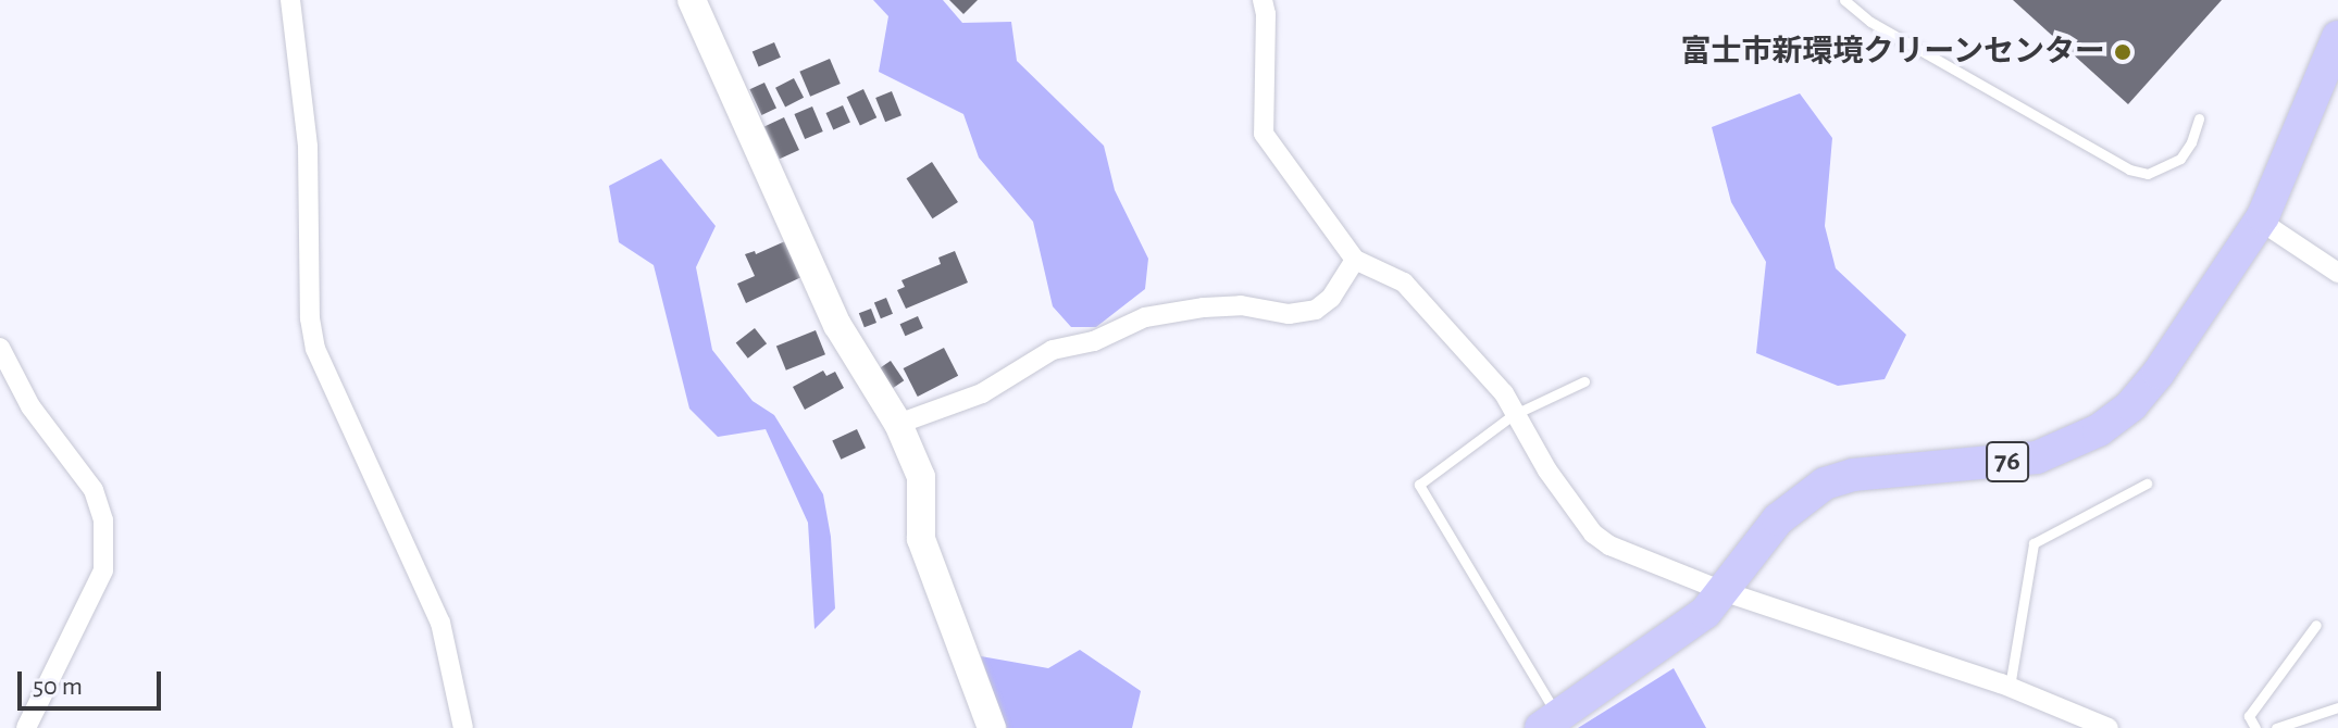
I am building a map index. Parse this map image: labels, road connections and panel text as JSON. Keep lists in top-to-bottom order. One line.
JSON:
{"streets":{"main road":["76"]},"places":["富士市新環境クリーンセンター"],"scale_bar":"50 m"}
